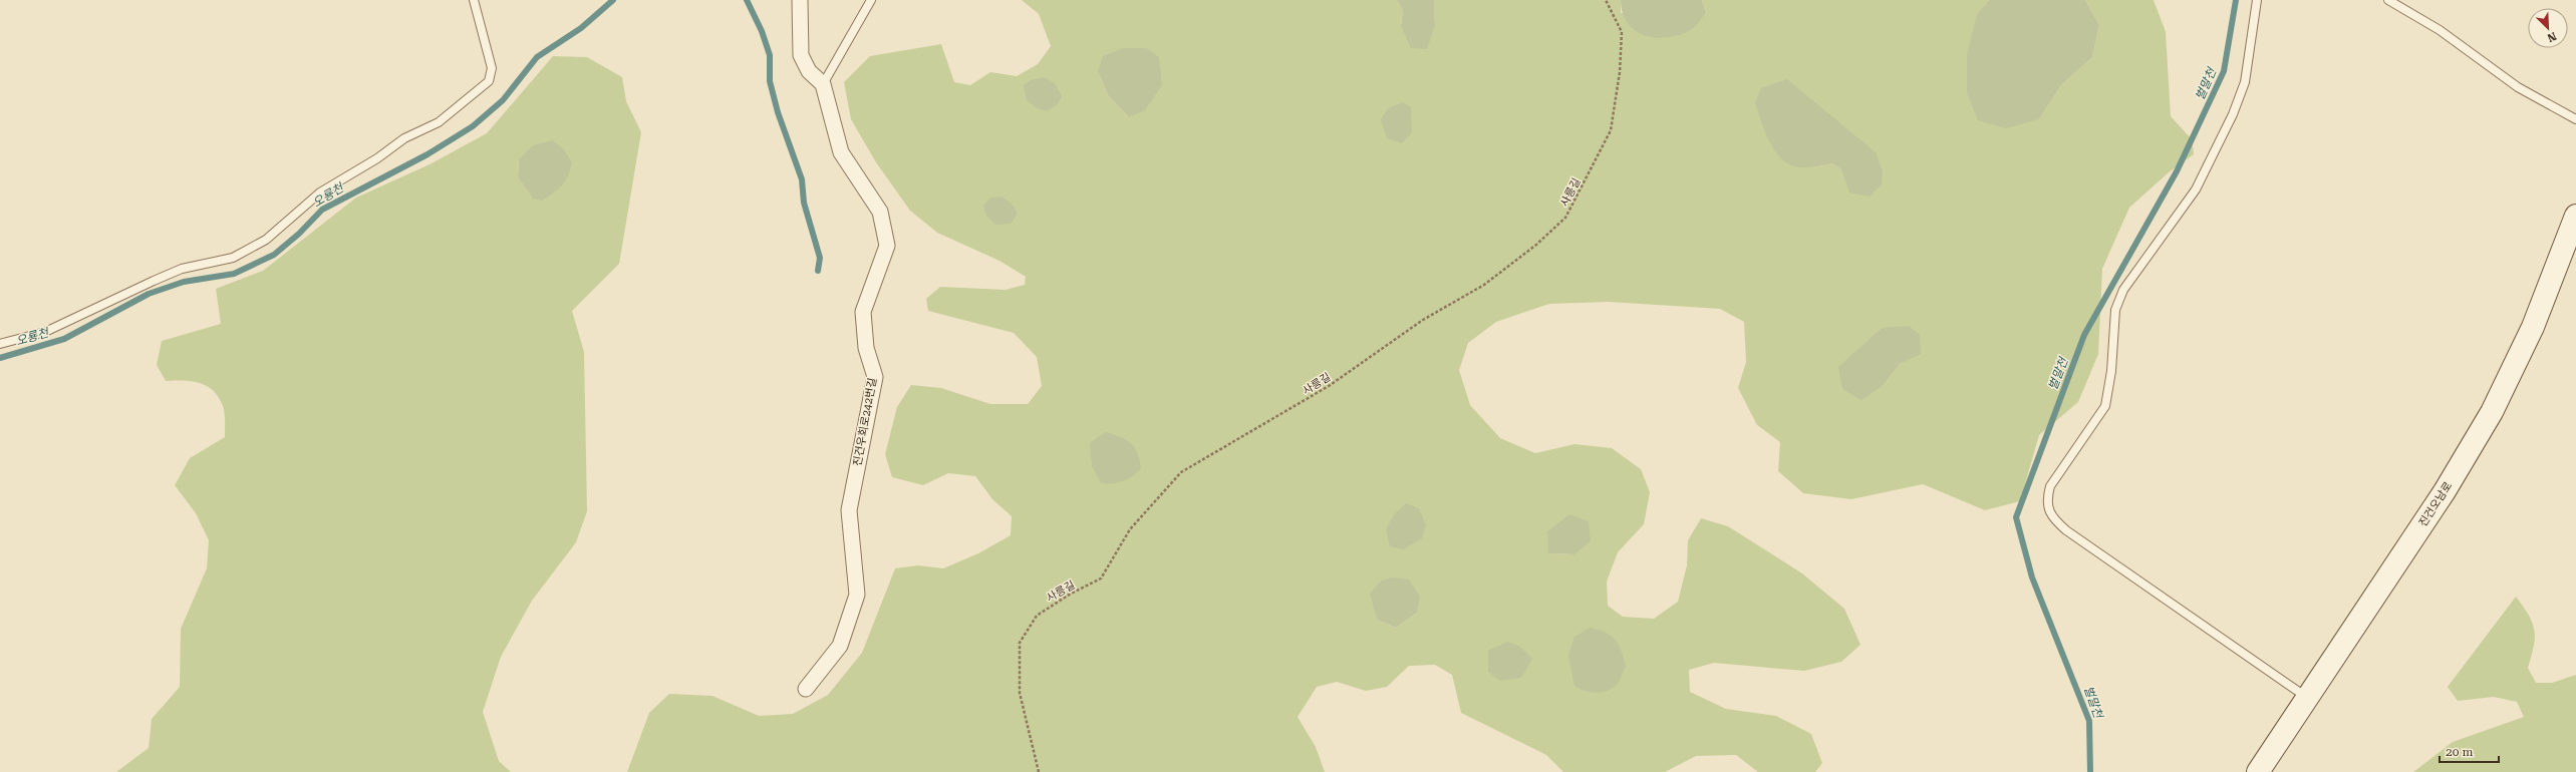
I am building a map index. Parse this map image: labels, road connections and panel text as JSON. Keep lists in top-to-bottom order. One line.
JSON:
{"streets":{"main road":["진건오남로"],"street":["진건우회로242번길"],"path":["사릉길"]},"water":["벌말천","오룡천"],"scale_bar":"20 m","north":"bottom right"}
